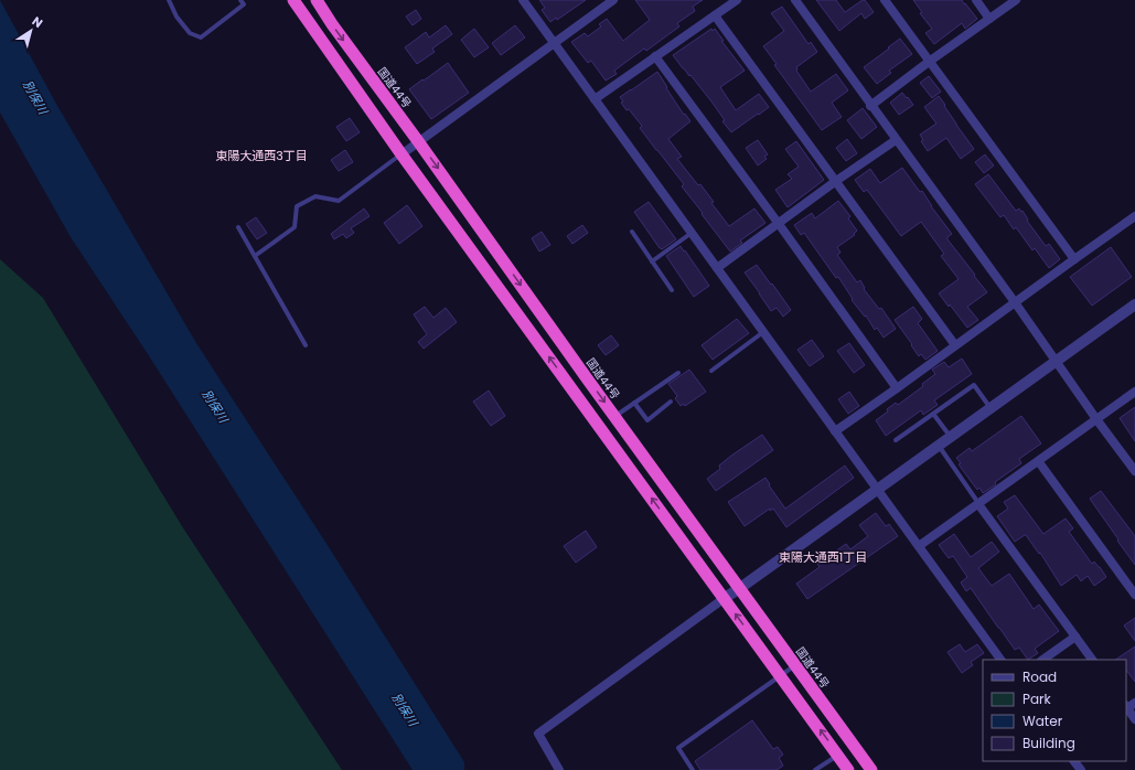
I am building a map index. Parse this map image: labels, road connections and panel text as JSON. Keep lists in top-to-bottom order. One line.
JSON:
{"streets":{"highway":["国道44号"]},"districts":["東陽大通西3丁目","東陽大通西1丁目"],"water":["別保川"],"legend":["Road","Park","Water","Building"],"north":"top right"}
